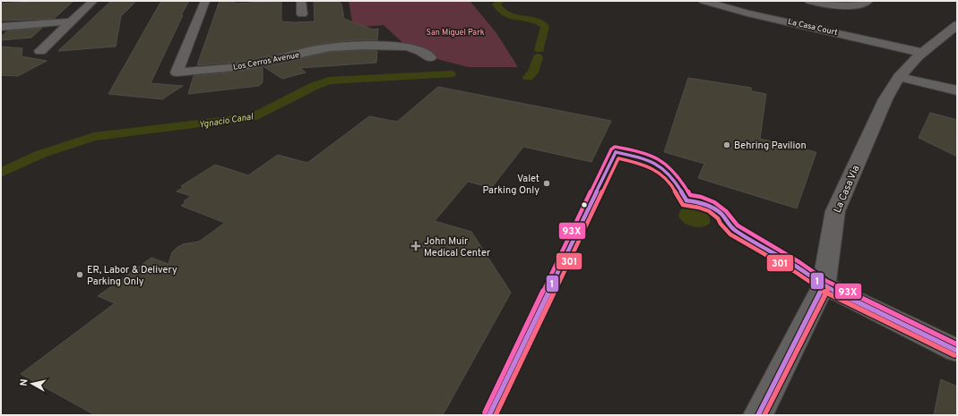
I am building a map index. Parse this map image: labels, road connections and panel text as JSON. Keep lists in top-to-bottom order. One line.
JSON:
{"streets":{"street":["La Casa Court","Los Cerros Avenue","La Casa Via"]},"crossings":[["La Casa Court","La Casa Via"]],"water":["Ygnacio Canal"],"parks":["San Miguel Park"],"places":{"other":["Behring Pavilion","Valet Parking Only","ER, Labor & Delivery Parking Only"],"health":["John Muir Medical Center"]},"lines":["transit line 93X","transit line 1","transit line 301"],"north":"left"}
